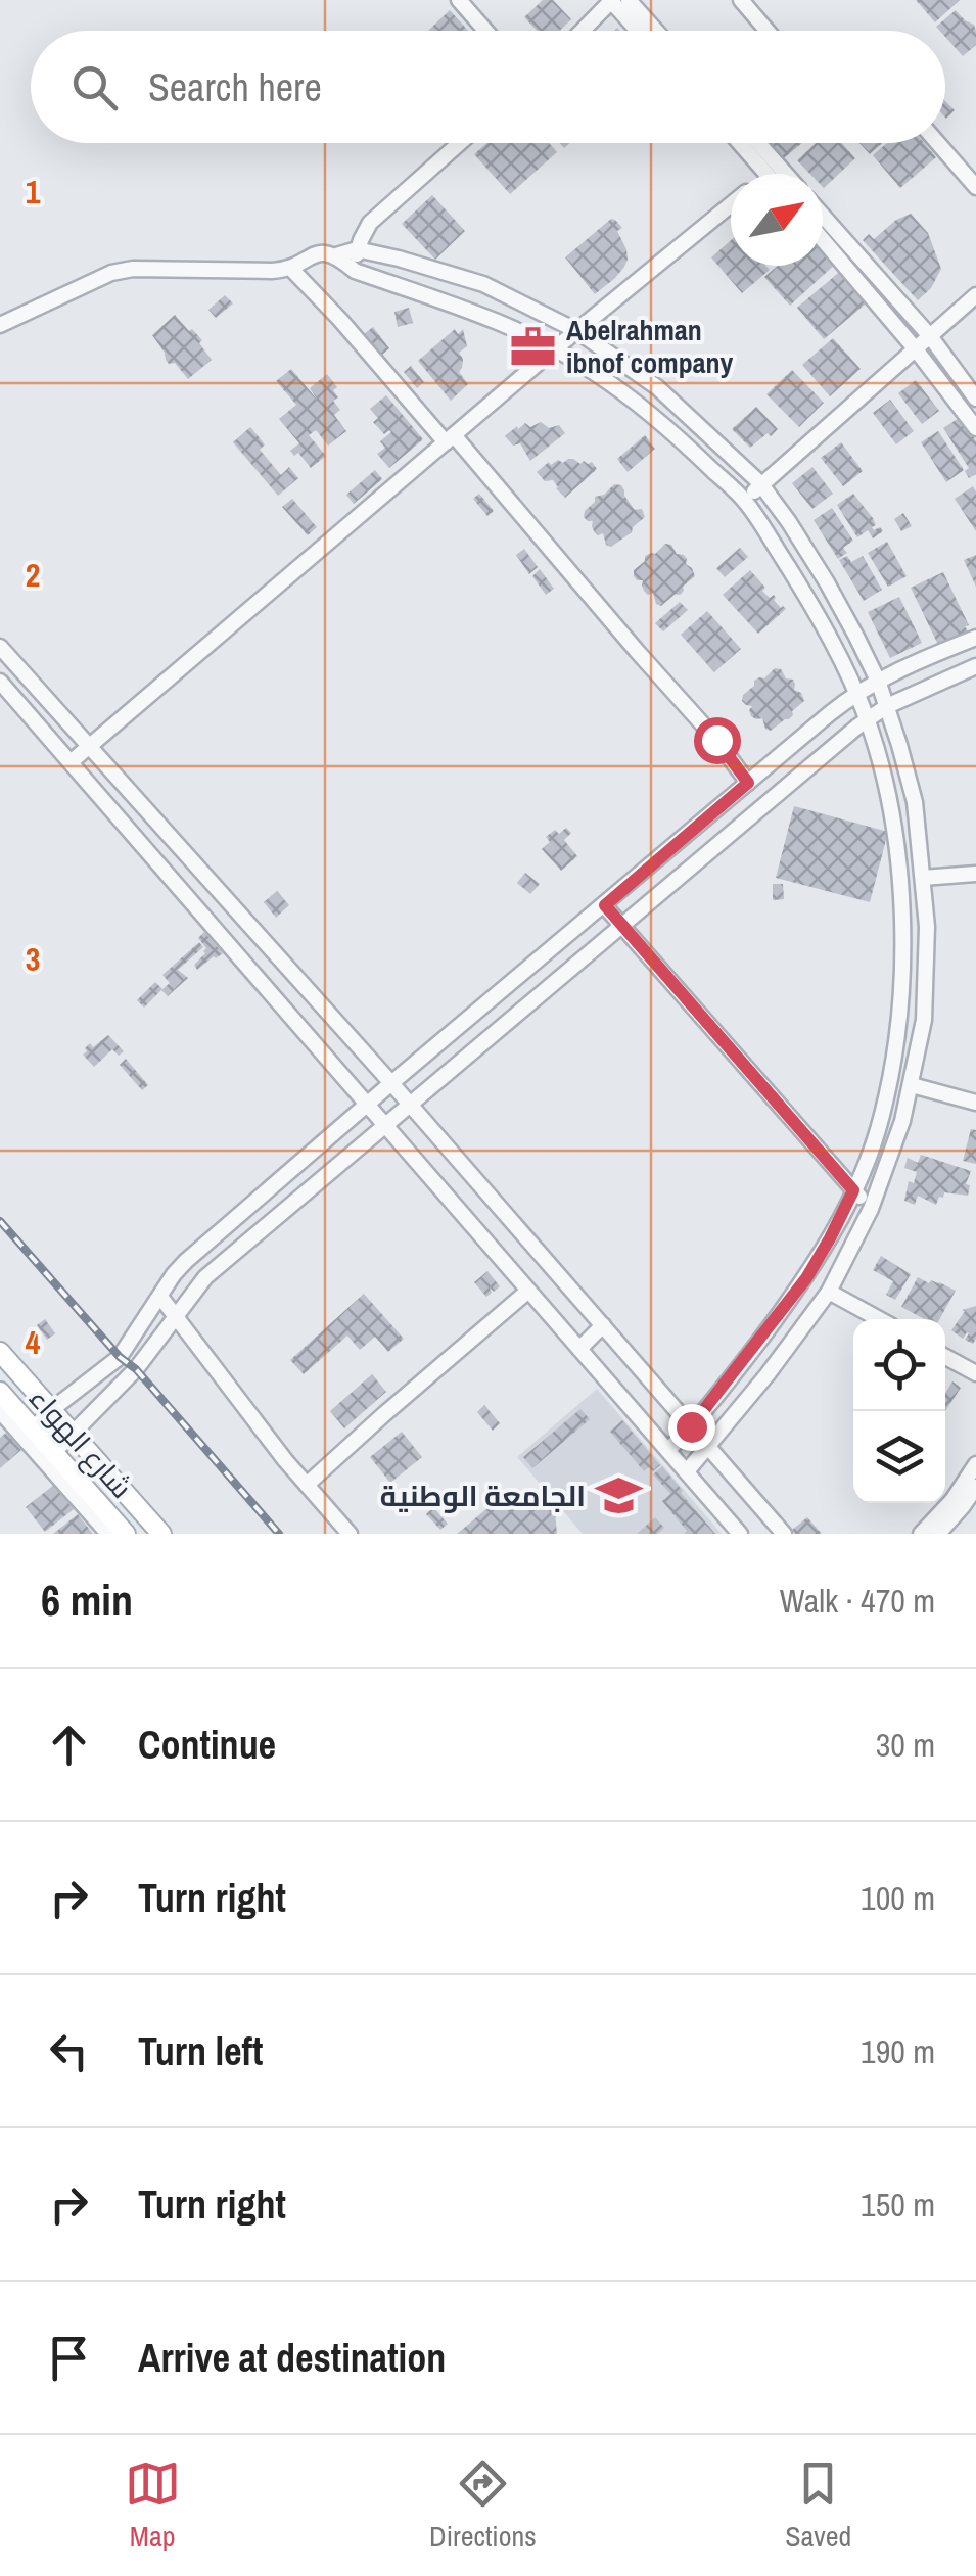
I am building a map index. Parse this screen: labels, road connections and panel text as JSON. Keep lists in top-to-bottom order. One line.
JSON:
{"streets":{"main road":["شارع الهواء"]},"places":{"office":["Abelrahman ibnof company"],"school or university":["الجامعة الوطنية"]},"north":"top right","page":{"search":"Search here","heading":["6 min","Walk · 470 m"],"list":[["Continue","30 m"],["Turn right","100 m"],["Turn left","190 m"],["Turn right","150 m"],"Arrive at destination"],"nav":["Map","Directions","Saved"]},"grid":{"rows":["1","2","3","4"]}}
